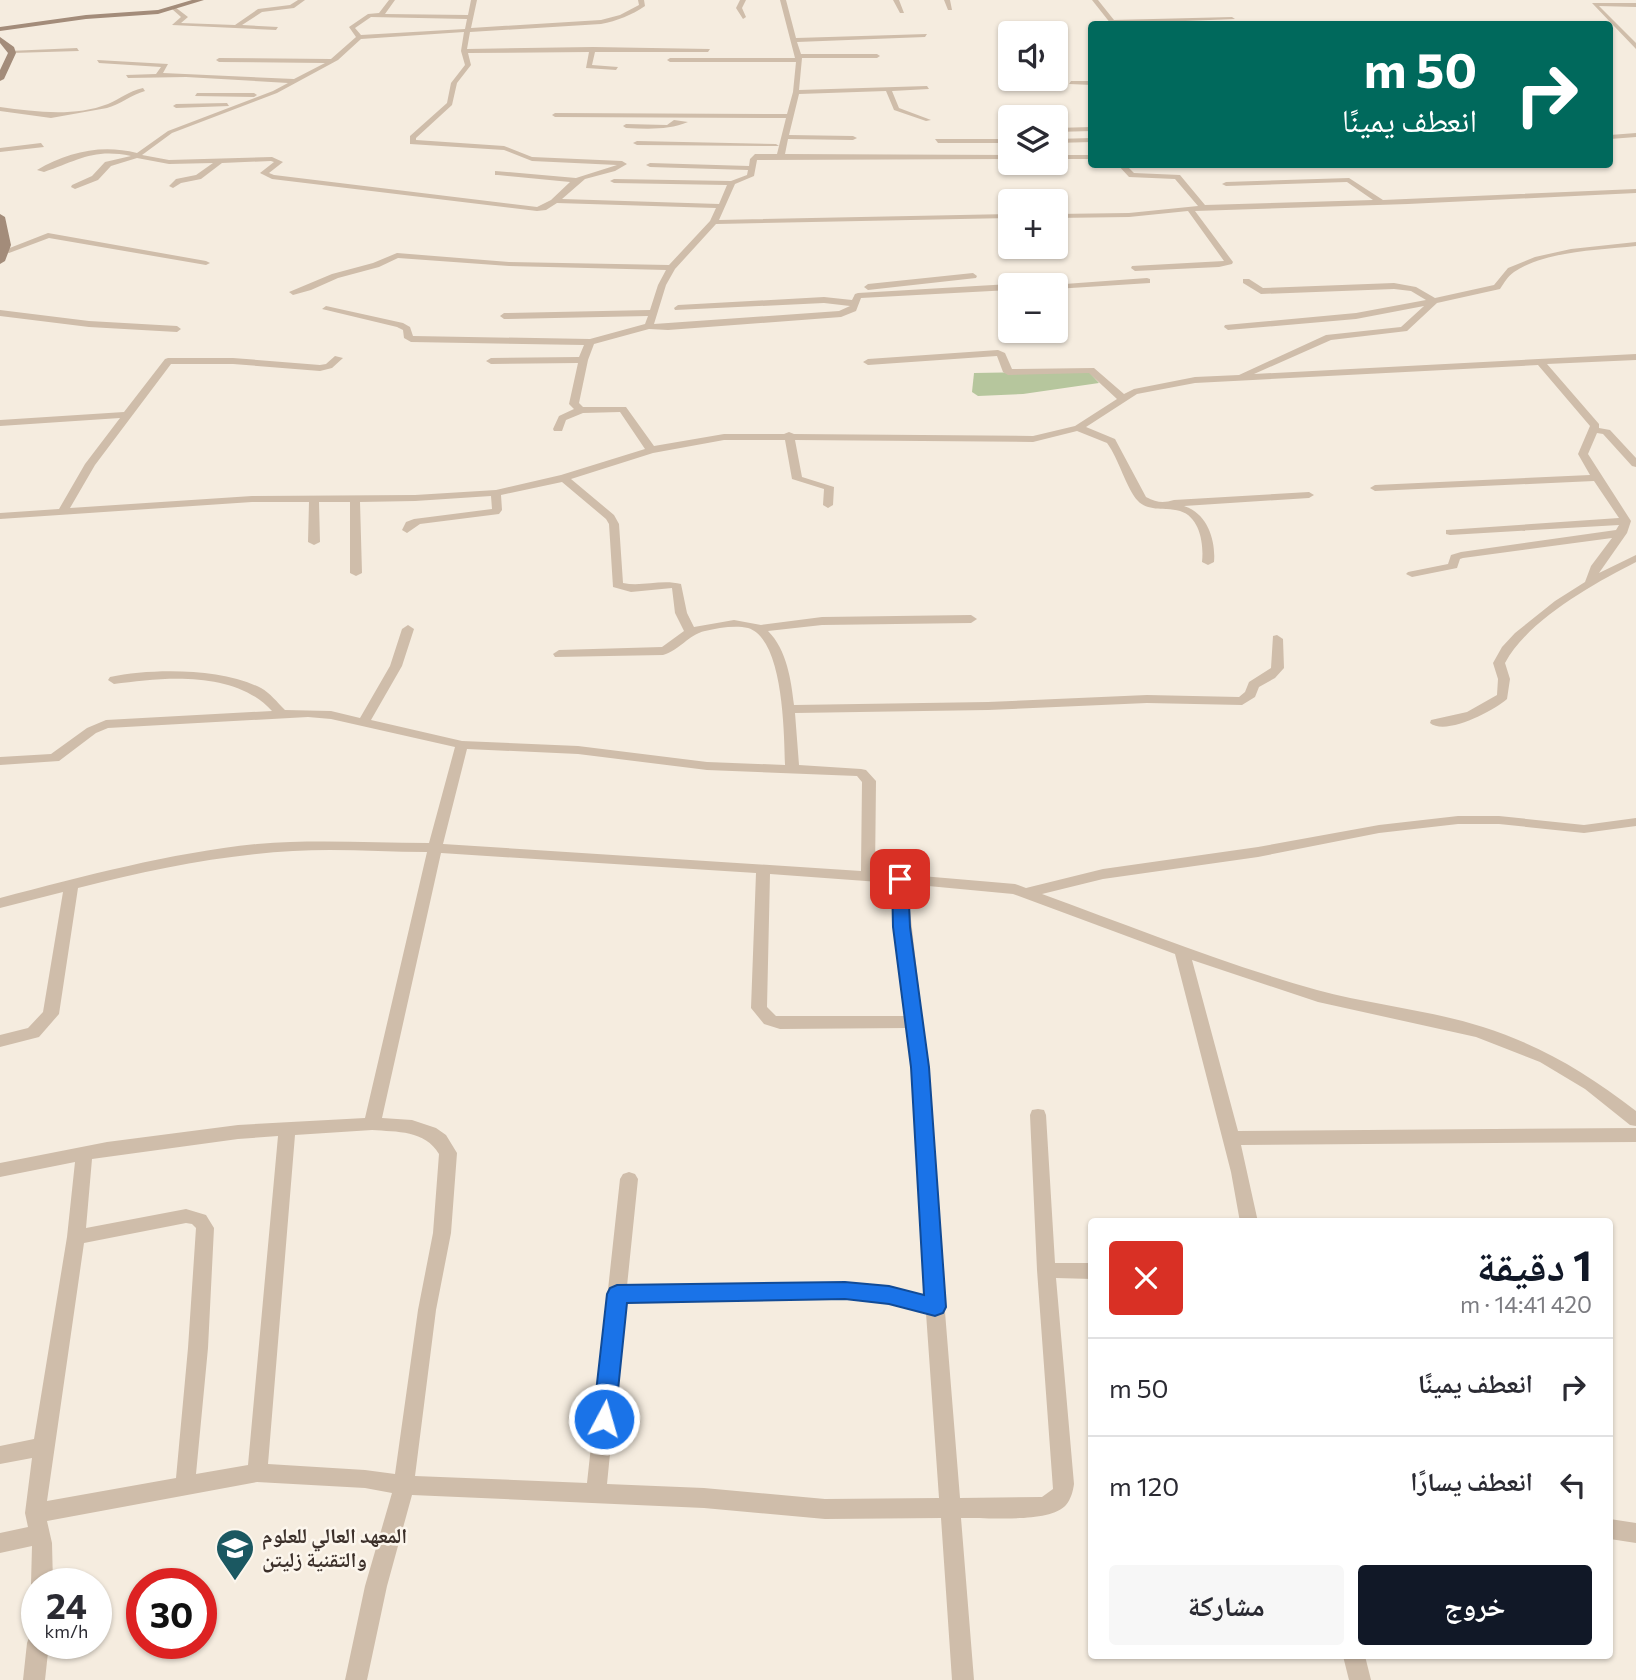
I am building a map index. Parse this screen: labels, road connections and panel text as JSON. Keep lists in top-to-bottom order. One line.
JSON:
{"places":{"school or university":["المعهد العالي للعلوم والتقنية زليتن"]},"page":{"map_buttons":["+","−"],"turn":["50 m","انعطف يمينًا"],"heading":["1 دقيقة","420 m · 14:41"],"list":[{"name":"انعطف يمينًا","value":"50 m"},{"name":"انعطف يسارًا","value":"120 m"}],"buttons":["خروج","مشاركة"],"speed":"24 km/h","limit":"30"}}
